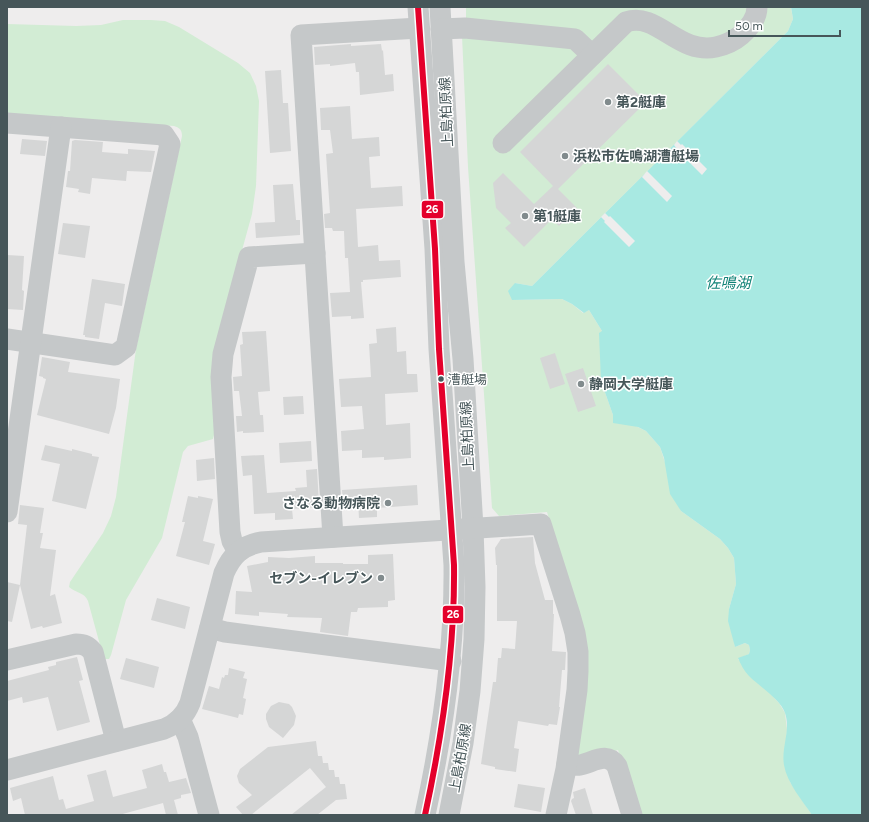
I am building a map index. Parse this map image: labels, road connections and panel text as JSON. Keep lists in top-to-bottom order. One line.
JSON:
{"streets":{"street":["上島柏原線"]},"water":["佐鳴湖"],"places":["第2艇庫","浜松市佐鳴湖漕艇場","第1艇庫","漕艇場","静岡大学艇庫","さなる動物病院","セブン-イレブン"],"lines":["transit line 26"],"scale_bar":"50 m"}
